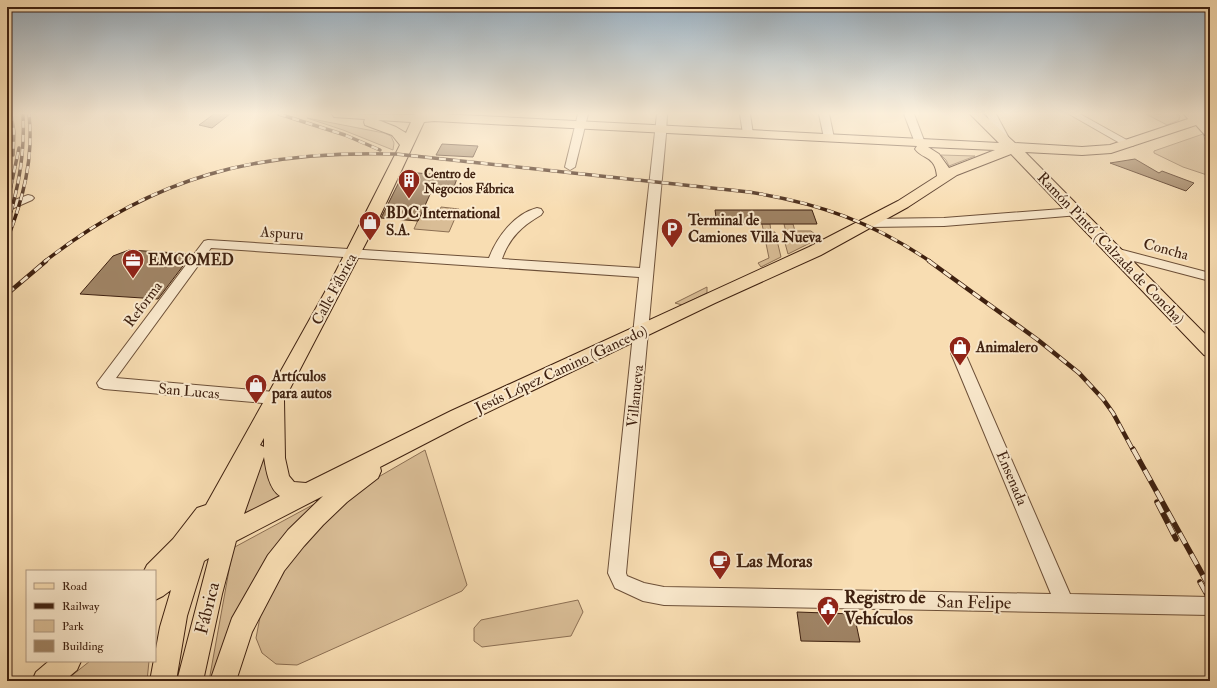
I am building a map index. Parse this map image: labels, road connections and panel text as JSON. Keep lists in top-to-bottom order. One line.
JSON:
{"streets":{"main road":["Ramón Pintó (Calzada de Concha)","Calle Fábrica","Jesús López Camino (Gancedo)","Fábrica"],"street":["Aspuru","Concha","Reforma","San Lucas","Villanueva","Ensenada","San Felipe"]},"crossings":[["Aspuru","Calle Fábrica"],["Aspuru","Reforma"],["Aspuru","Villanueva"],["Ramón Pintó (Calzada de Concha)","Concha"],["Calle Fábrica","Jesús López Camino (Gancedo)"],["Calle Fábrica","San Lucas"],["Calle Fábrica","Fábrica"],["Reforma","San Lucas"],["Jesús López Camino (Gancedo)","Villanueva"],["Jesús López Camino (Gancedo)","Fábrica"],["Villanueva","San Felipe"],["Ensenada","San Felipe"]],"places":{"building":["Centro de Negocios Fábrica"],"shop":["BDC International S.A.","Animalero","Artículos para autos"],"parking":["Terminal de Camiones Villa Nueva"],"office":["EMCOMED"],"cafe":["Las Moras"],"public building":["Registro de Vehículos"]},"legend":["Road","Railway","Park","Building"]}
